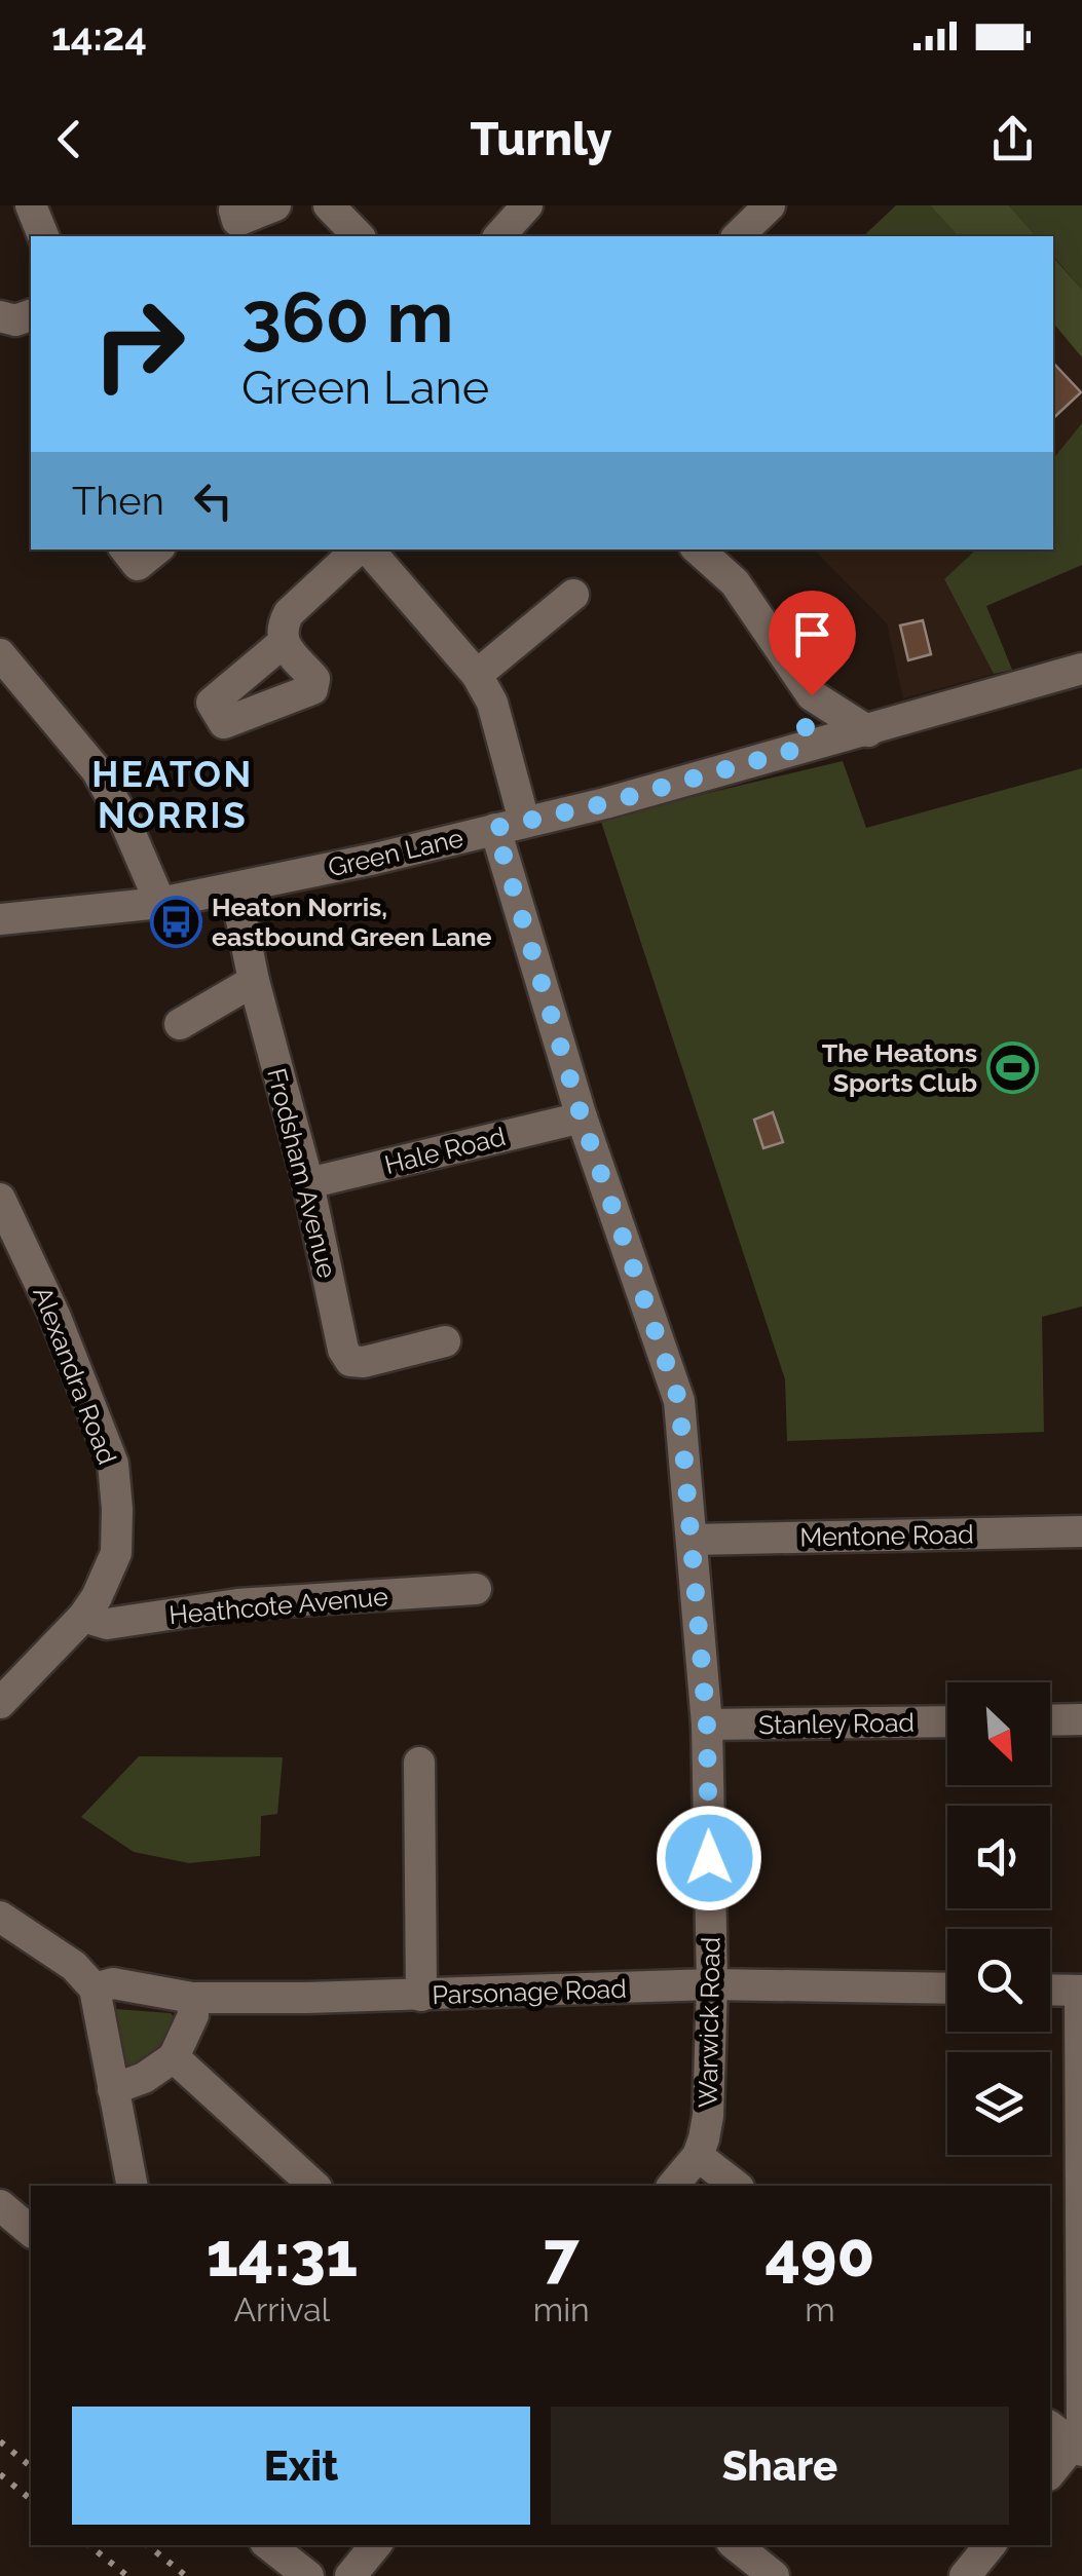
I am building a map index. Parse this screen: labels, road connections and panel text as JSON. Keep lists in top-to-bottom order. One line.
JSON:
{"streets":{"street":["Green Lane","Hale Road","Frodsham Avenue","Alexandra Road","Mentone Road","Heathcote Avenue","Stanley Road","Parsonage Road","Warwick Road"]},"crossings":[["Green Lane","Frodsham Avenue"],["Green Lane","Warwick Road"],["Hale Road","Frodsham Avenue"],["Hale Road","Warwick Road"],["Alexandra Road","Heathcote Avenue"],["Mentone Road","Warwick Road"],["Stanley Road","Warwick Road"],["Parsonage Road","Warwick Road"]],"districts":["HEATON NORRIS"],"places":{"bus stop":["Heaton Norris, eastbound Green Lane"],"sports":["The Heatons Sports Club"]},"north":"bottom right","page":{"status":"14:24","header":"Turnly","turn":["360 m","Green Lane"],"then":"Then","eta":["14:31","Arrival","7","min","490","m"],"buttons":["Exit","Share"]}}
